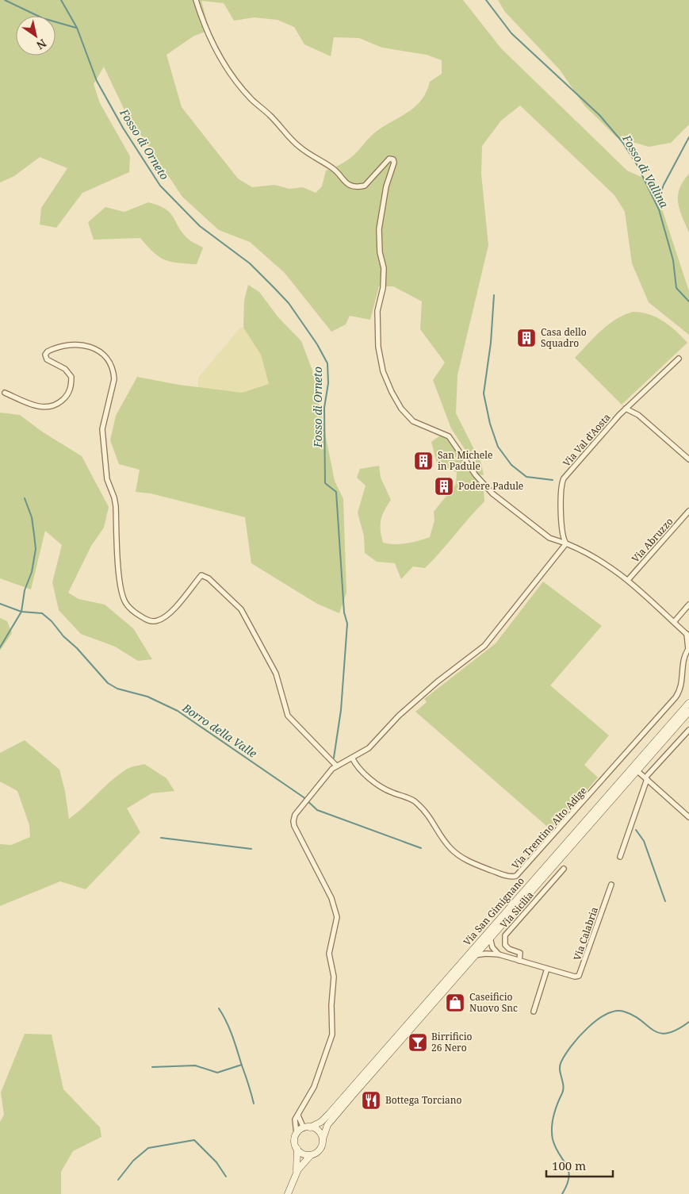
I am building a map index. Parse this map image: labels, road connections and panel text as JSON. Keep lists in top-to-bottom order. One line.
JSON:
{"streets":{"main road":["Via San Gimignano"],"street":["Via Val d'Aosta","Via Abruzzo","Via Trentino Alto Adige","Via Sicilia","Via Calabria"]},"crossings":[["Via Sicilia","Via Calabria"],["Via San Gimignano","Via Calabria"]],"water":["Fosso di Orneto","Fosso di Vallina","Borro della Valle"],"places":{"building":["Casa dello Squadro","San Michele in Padule","Podere Padule"],"shop":["Caseificio Nuovo Snc"],"bar":["Birrificio 26 Nero"],"restaurant":["Bottega Torciano"]},"scale_bar":"100 m","north":"bottom right"}
